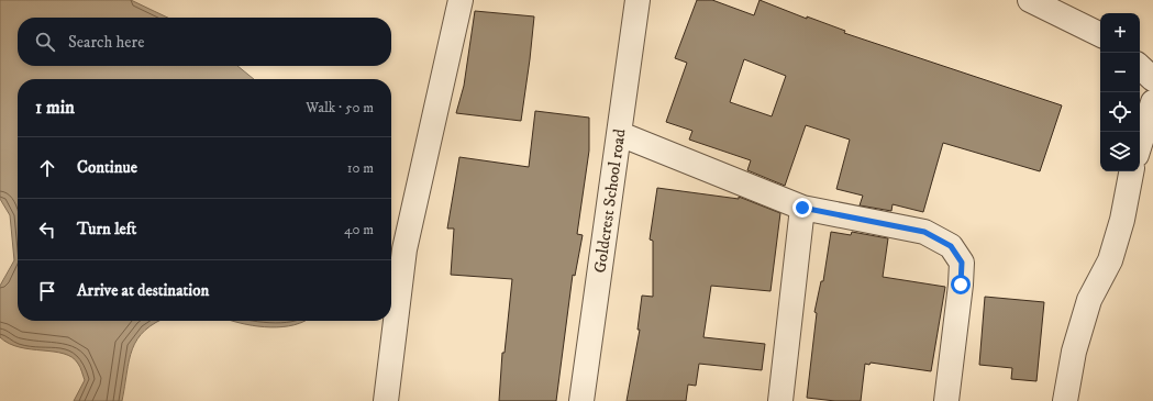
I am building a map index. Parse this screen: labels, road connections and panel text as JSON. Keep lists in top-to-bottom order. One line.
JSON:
{"streets":{"street":["Goldcrest School road"]},"page":{"map_buttons":["+","−"],"search":"Search here","heading":["1 min","Walk · 50 m"],"list":[["Continue","10 m"],["Turn left","40 m"],"Arrive at destination"]}}
